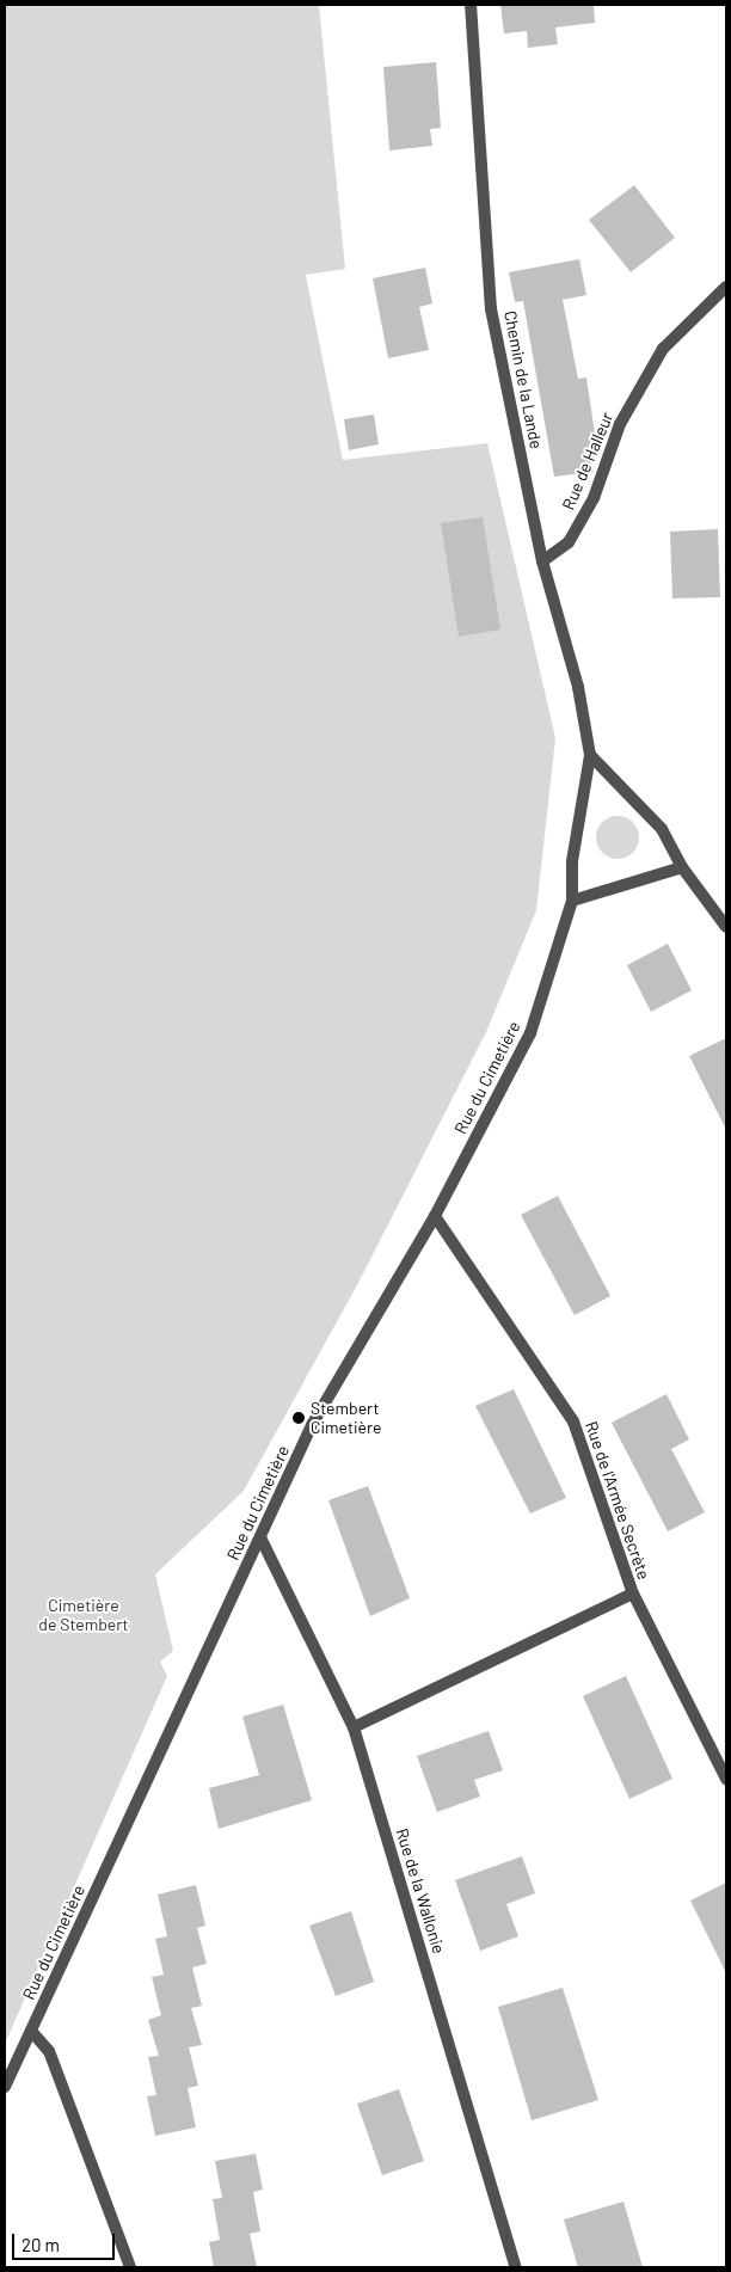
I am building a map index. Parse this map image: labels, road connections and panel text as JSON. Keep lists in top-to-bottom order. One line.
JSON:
{"streets":{"street":["Chemin de la Lande","Rue de Halleur","Rue du Cimetière","Rue de l'Armée Secrète","Rue de la Wallonie"]},"crossings":[["Chemin de la Lande","Rue de Halleur"],["Chemin de la Lande","Rue du Cimetière"],["Rue du Cimetière","Rue de l'Armée Secrète"],["Rue du Cimetière","Rue de la Wallonie"]],"parks":["Cimetière de Stembert"],"places":["Stembert Cimetière"],"scale_bar":"20 m"}
